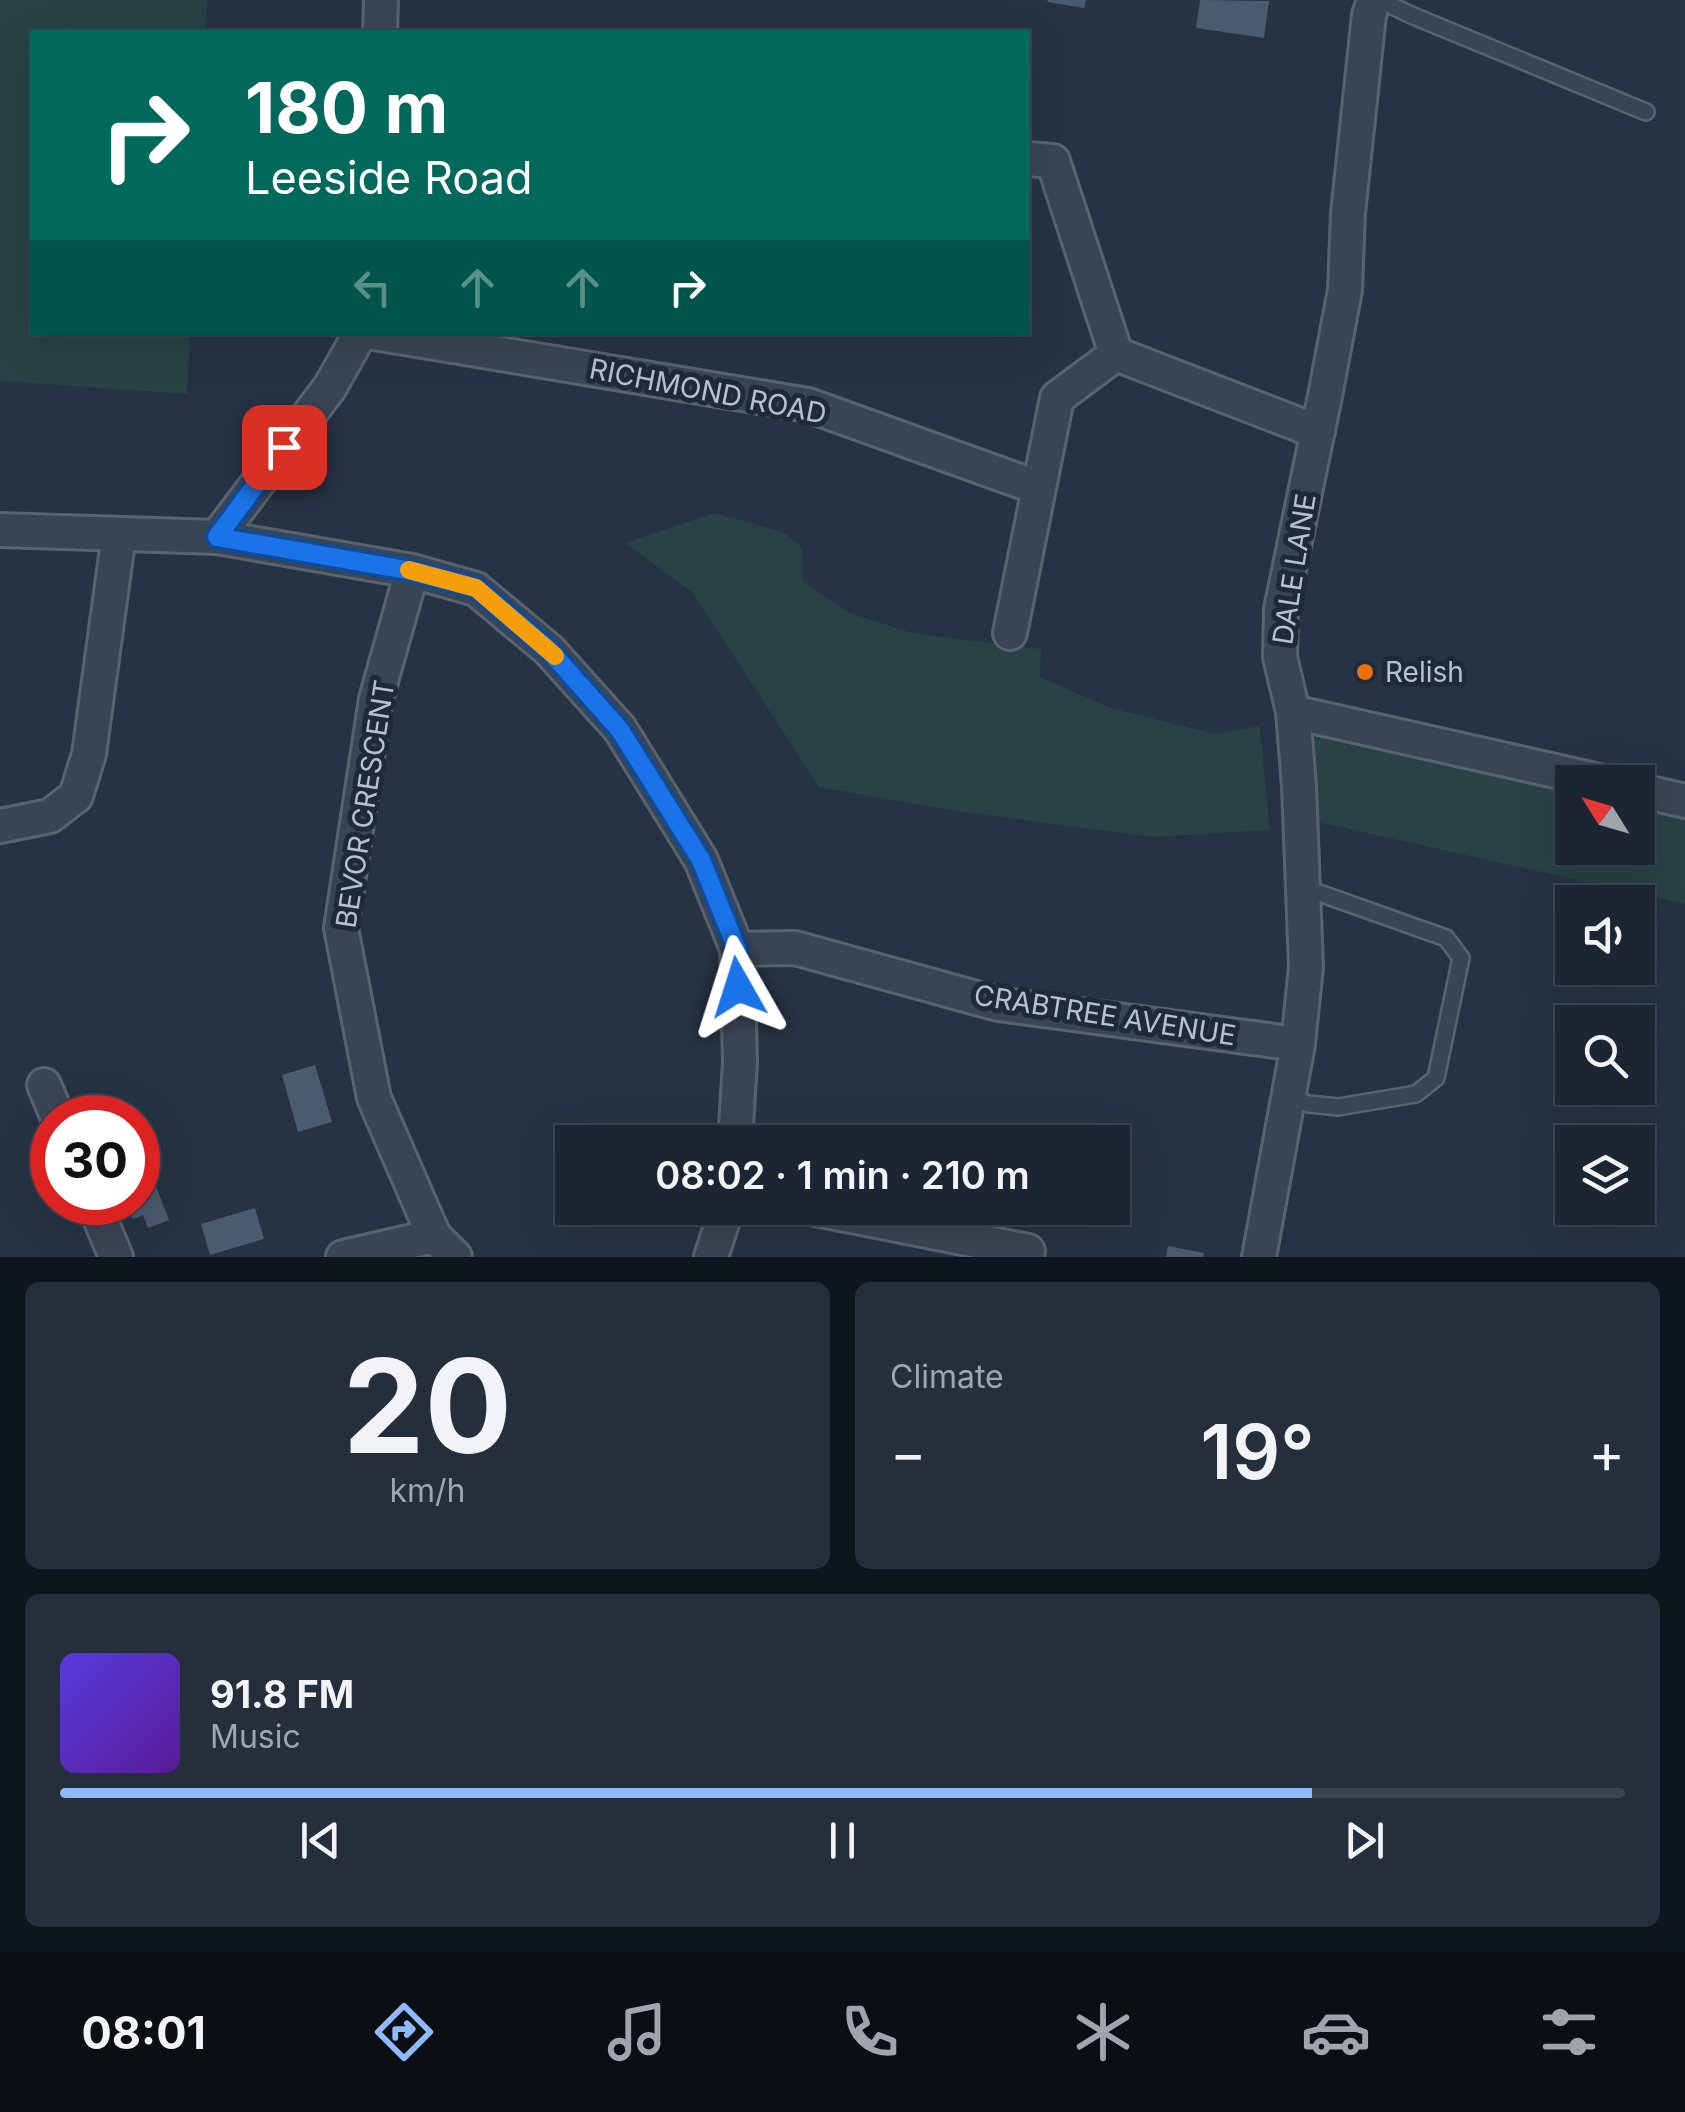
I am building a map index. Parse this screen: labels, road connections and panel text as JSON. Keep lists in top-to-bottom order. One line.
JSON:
{"streets":{"street":["RICHMOND ROAD","DALE LANE","BEVOR CRESCENT","CRABTREE AVENUE"]},"crossings":[["DALE LANE","CRABTREE AVENUE"]],"places":["Relish"],"north":"top left","page":{"turn":["180 m","Leeside Road"],"limit":"30","trip":"08:02 · 1 min · 210 m","tile":[["20","km/h"],"Climate"],"heat":["−","19°","+"],"song":["91.8 FM","Music"],"tabs":"08:01"}}
